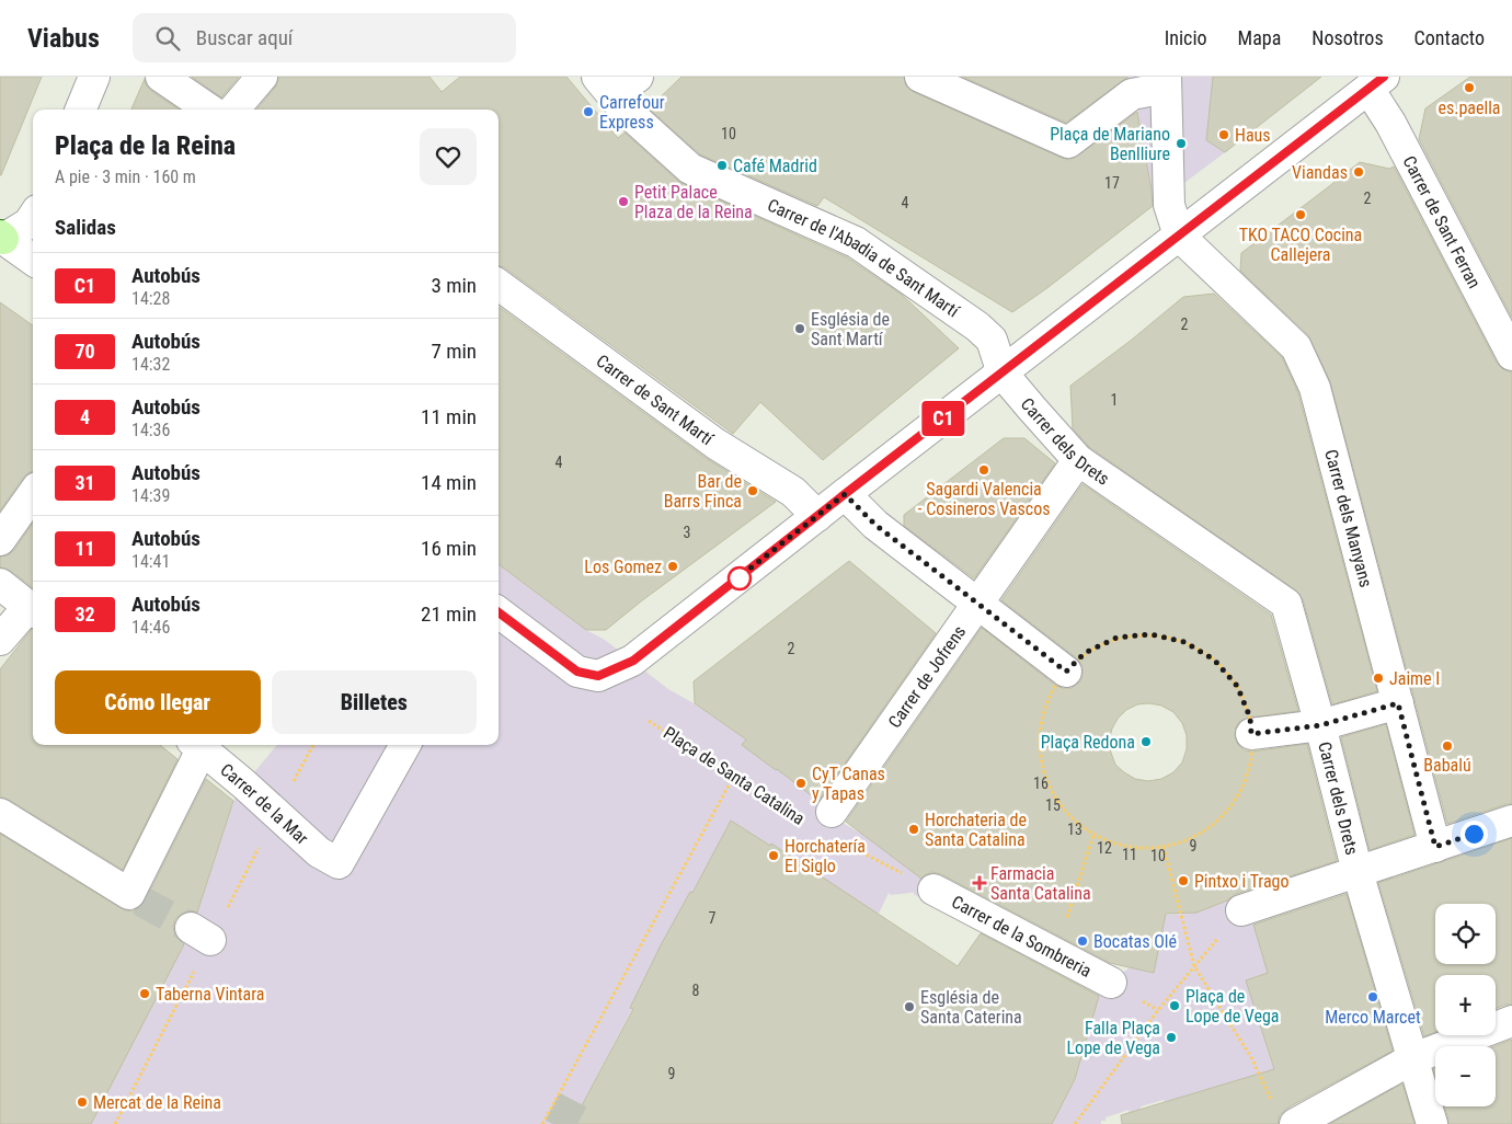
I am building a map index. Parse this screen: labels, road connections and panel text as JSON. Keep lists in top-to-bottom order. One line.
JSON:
{"streets":{"street":["Carrer de Sant Ferran","Carrer de l'Abadia de Sant Martí","Carrer de Sant Martí","Carrer dels Drets","Carrer dels Manyans","Carrer de Jofrens","Carrer de la Mar","Carrer de la Sombreria"],"path":["Plaça de Santa Catalina"]},"crossings":[["Carrer de l'Abadia de Sant Martí","Carrer dels Drets"],["Carrer dels Drets","Carrer de Jofrens"]],"places":{"other":["es.paella","Carrefour Express","Haus","Plaça de Mariano Benlliure","Café Madrid","Viandas","Petit Palace Plaza de la Reina","TKO TACO Cocina Callejera","Església de Sant Martí","Sagardi Valencia - Cosineros Vascos","Bar de Barrs Finca","Los Gomez","Jaime I","Plaça Redona","Babalú","CyT Canas y Tapas","Horchateria de Santa Catalina","Horchatería El Siglo","Pintxo i Trago","Bocatas Olé","Taberna Vintara","Merco Marcet","Plaça de Lope de Vega","Església de Santa Caterina","Falla Plaça Lope de Vega","Mercat de la Reina"],"health":["Farmacia Santa Catalina"]},"lines":["bus line C1"],"house_numbers":["10","17","2","4","2","1","4","3","2","16","15","13","9","12","11","10","7","8","9"],"page":{"header":"Viabus","search":"Buscar aquí","nav":["Inicio","Mapa","Nosotros","Contacto"],"on_map":"C1","heading":[["Plaça de la Reina","A pie · 3 min · 160 m"],"Salidas"],"list":[{"mark":"C1","name":"Autobús","note":"14:28","value":"3 min"},{"mark":"70","name":"Autobús","note":"14:32","value":"7 min"},{"mark":"4","name":"Autobús","note":"14:36","value":"11 min"},{"mark":"31","name":"Autobús","note":"14:39","value":"14 min"},{"mark":"11","name":"Autobús","note":"14:41","value":"16 min"},{"mark":"32","name":"Autobús","note":"14:46","value":"21 min"}],"buttons":["Cómo llegar","Billetes"],"map_buttons":["+","−"]}}
